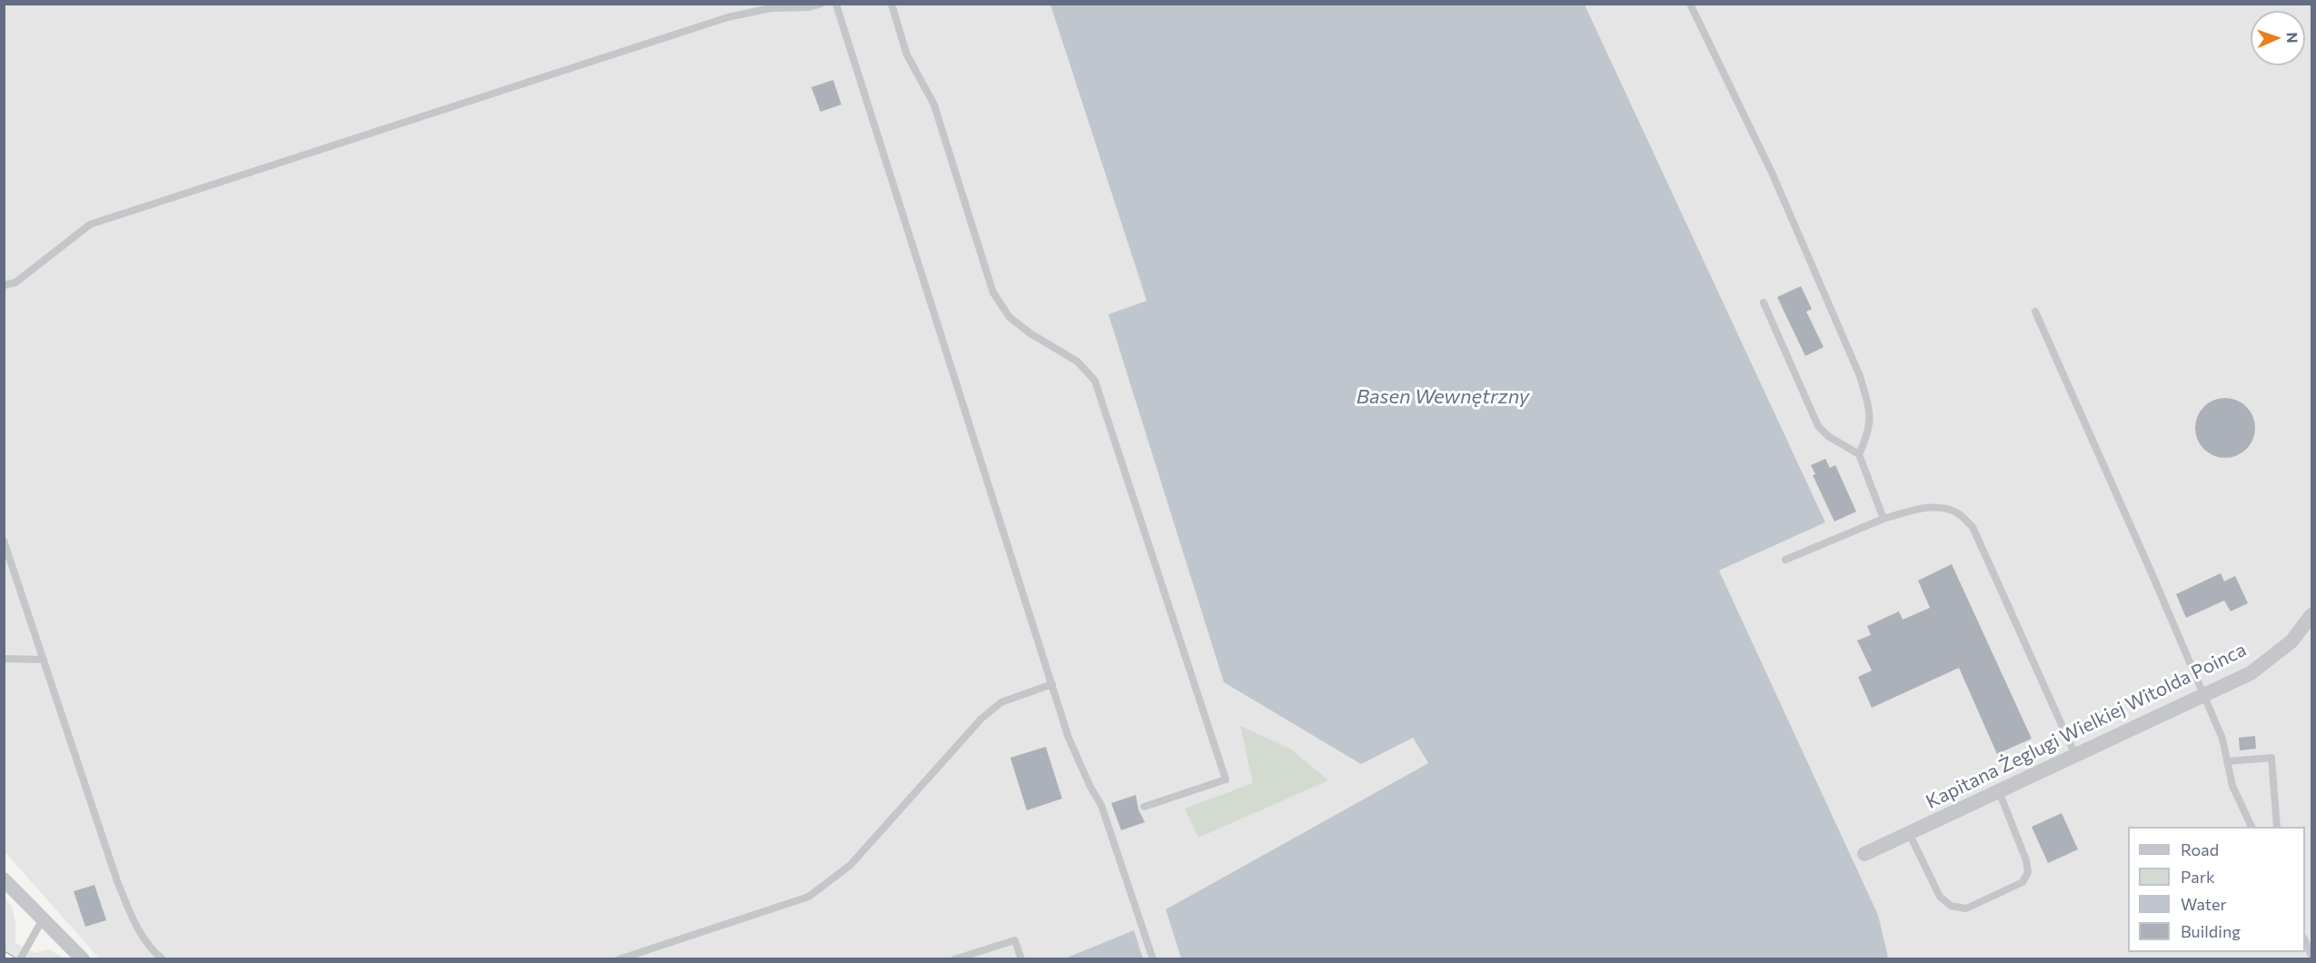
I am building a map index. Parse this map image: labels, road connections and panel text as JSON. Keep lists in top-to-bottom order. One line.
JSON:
{"streets":{"street":["Kapitana Żeglugi Wielkiej Witolda Poinca"]},"water":["Basen Wewnętrzny"],"legend":["Road","Park","Water","Building"],"north":"right"}
